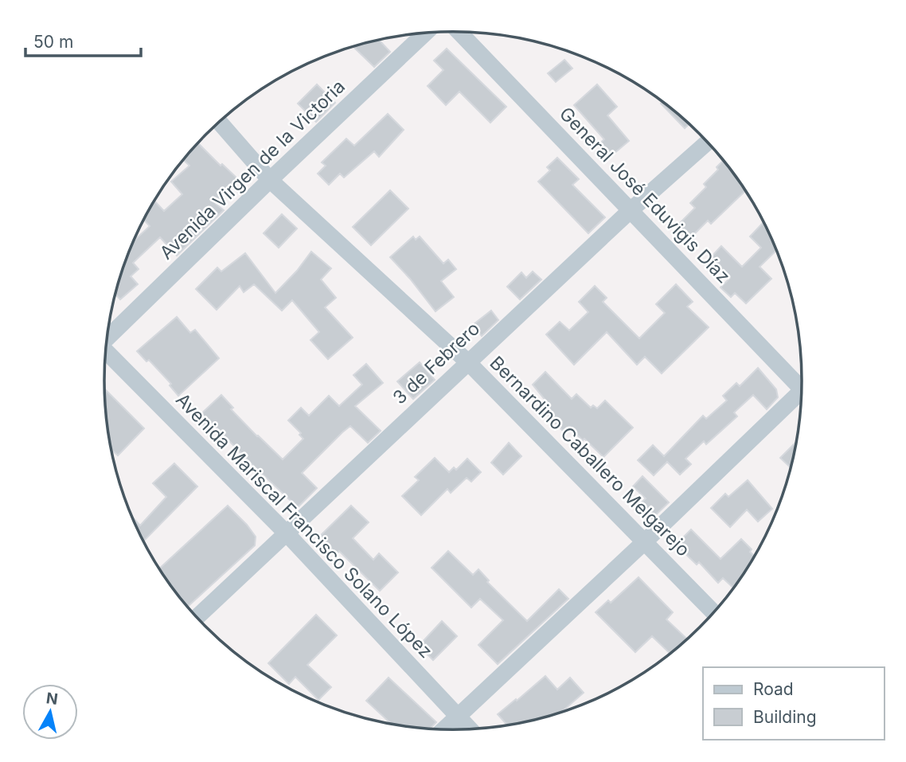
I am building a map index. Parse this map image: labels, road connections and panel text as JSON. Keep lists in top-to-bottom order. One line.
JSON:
{"streets":{"street":["Avenida Virgen de la Victoria","General José Eduvigis Díaz","3 de Febrero","Bernardino Caballero Melgarejo","Avenida Mariscal Francisco Solano López"]},"crossings":[["Avenida Virgen de la Victoria","Bernardino Caballero Melgarejo"],["General José Eduvigis Díaz","3 de Febrero"],["3 de Febrero","Bernardino Caballero Melgarejo"],["3 de Febrero","Avenida Mariscal Francisco Solano López"]],"legend":["Road","Building"],"scale_bar":"50 m","north":"top"}
